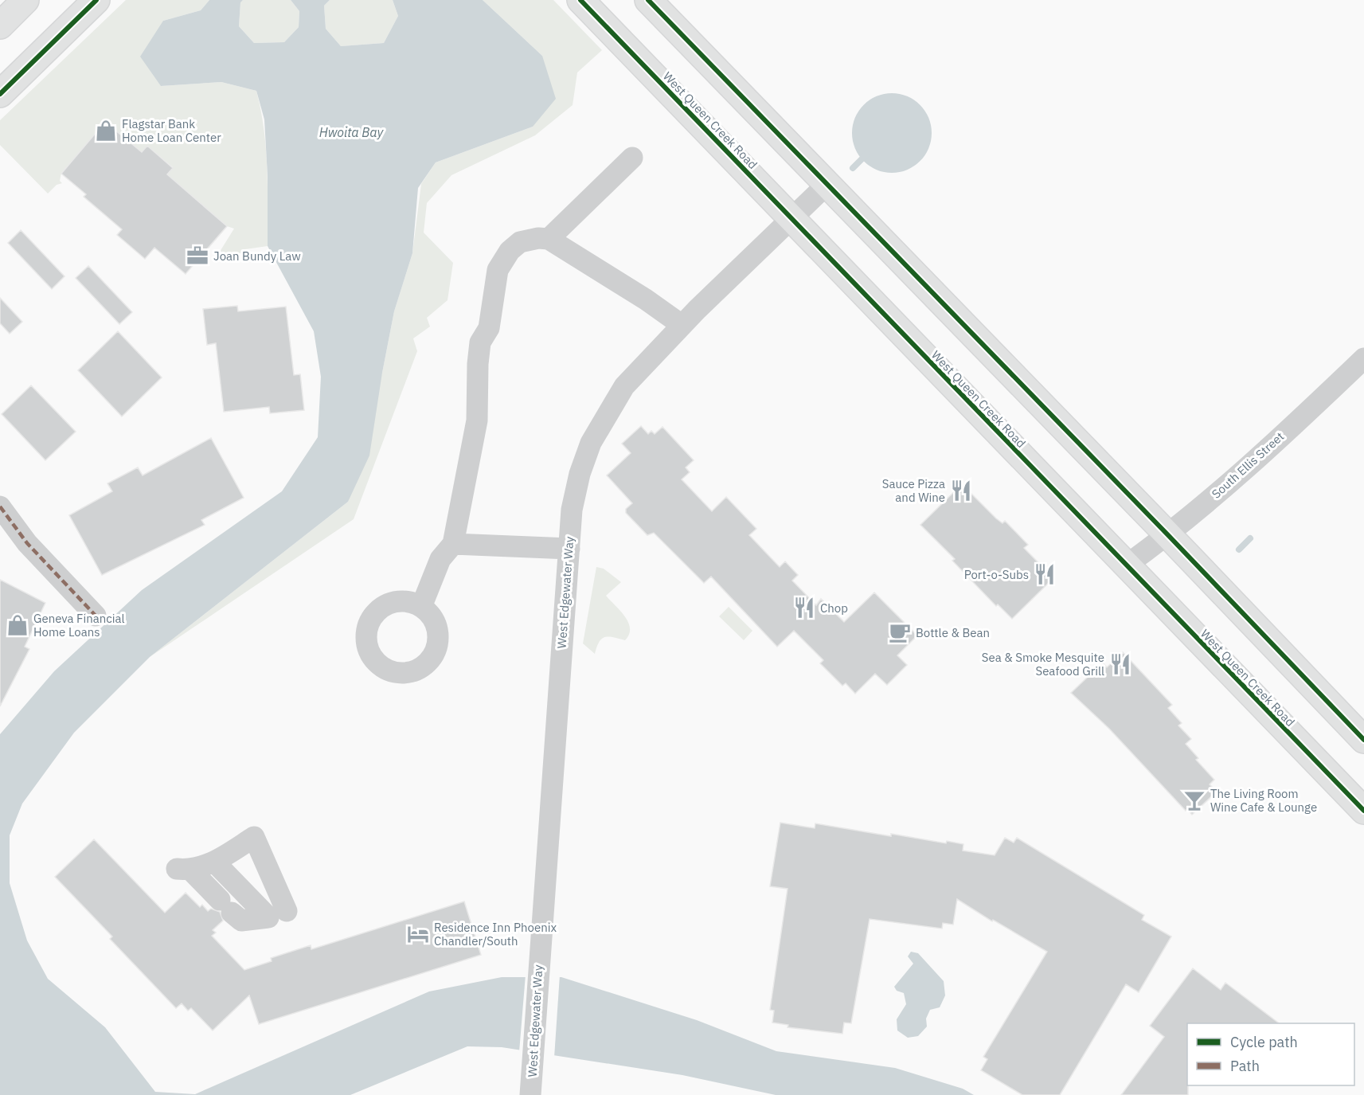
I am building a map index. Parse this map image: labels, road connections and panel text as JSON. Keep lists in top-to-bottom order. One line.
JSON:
{"streets":{"main road":["West Queen Creek Road"],"street":["South Ellis Street","West Edgewater Way"]},"crossings":[["West Queen Creek Road","South Ellis Street"],["West Queen Creek Road","West Edgewater Way"]],"water":["Hwoita Bay"],"places":{"shop":["Flagstar Bank Home Loan Center","Geneva Financial Home Loans"],"office":["Joan Bundy Law"],"restaurant":["Sauce Pizza and Wine","Port-o-Subs","Chop","Sea & Smoke Mesquite Seafood Grill"],"cafe":["Bottle & Bean"],"bar":["The Living Room Wine Cafe & Lounge"],"hotel":["Residence Inn Phoenix Chandler/South"]},"legend":["Cycle path","Path"]}
